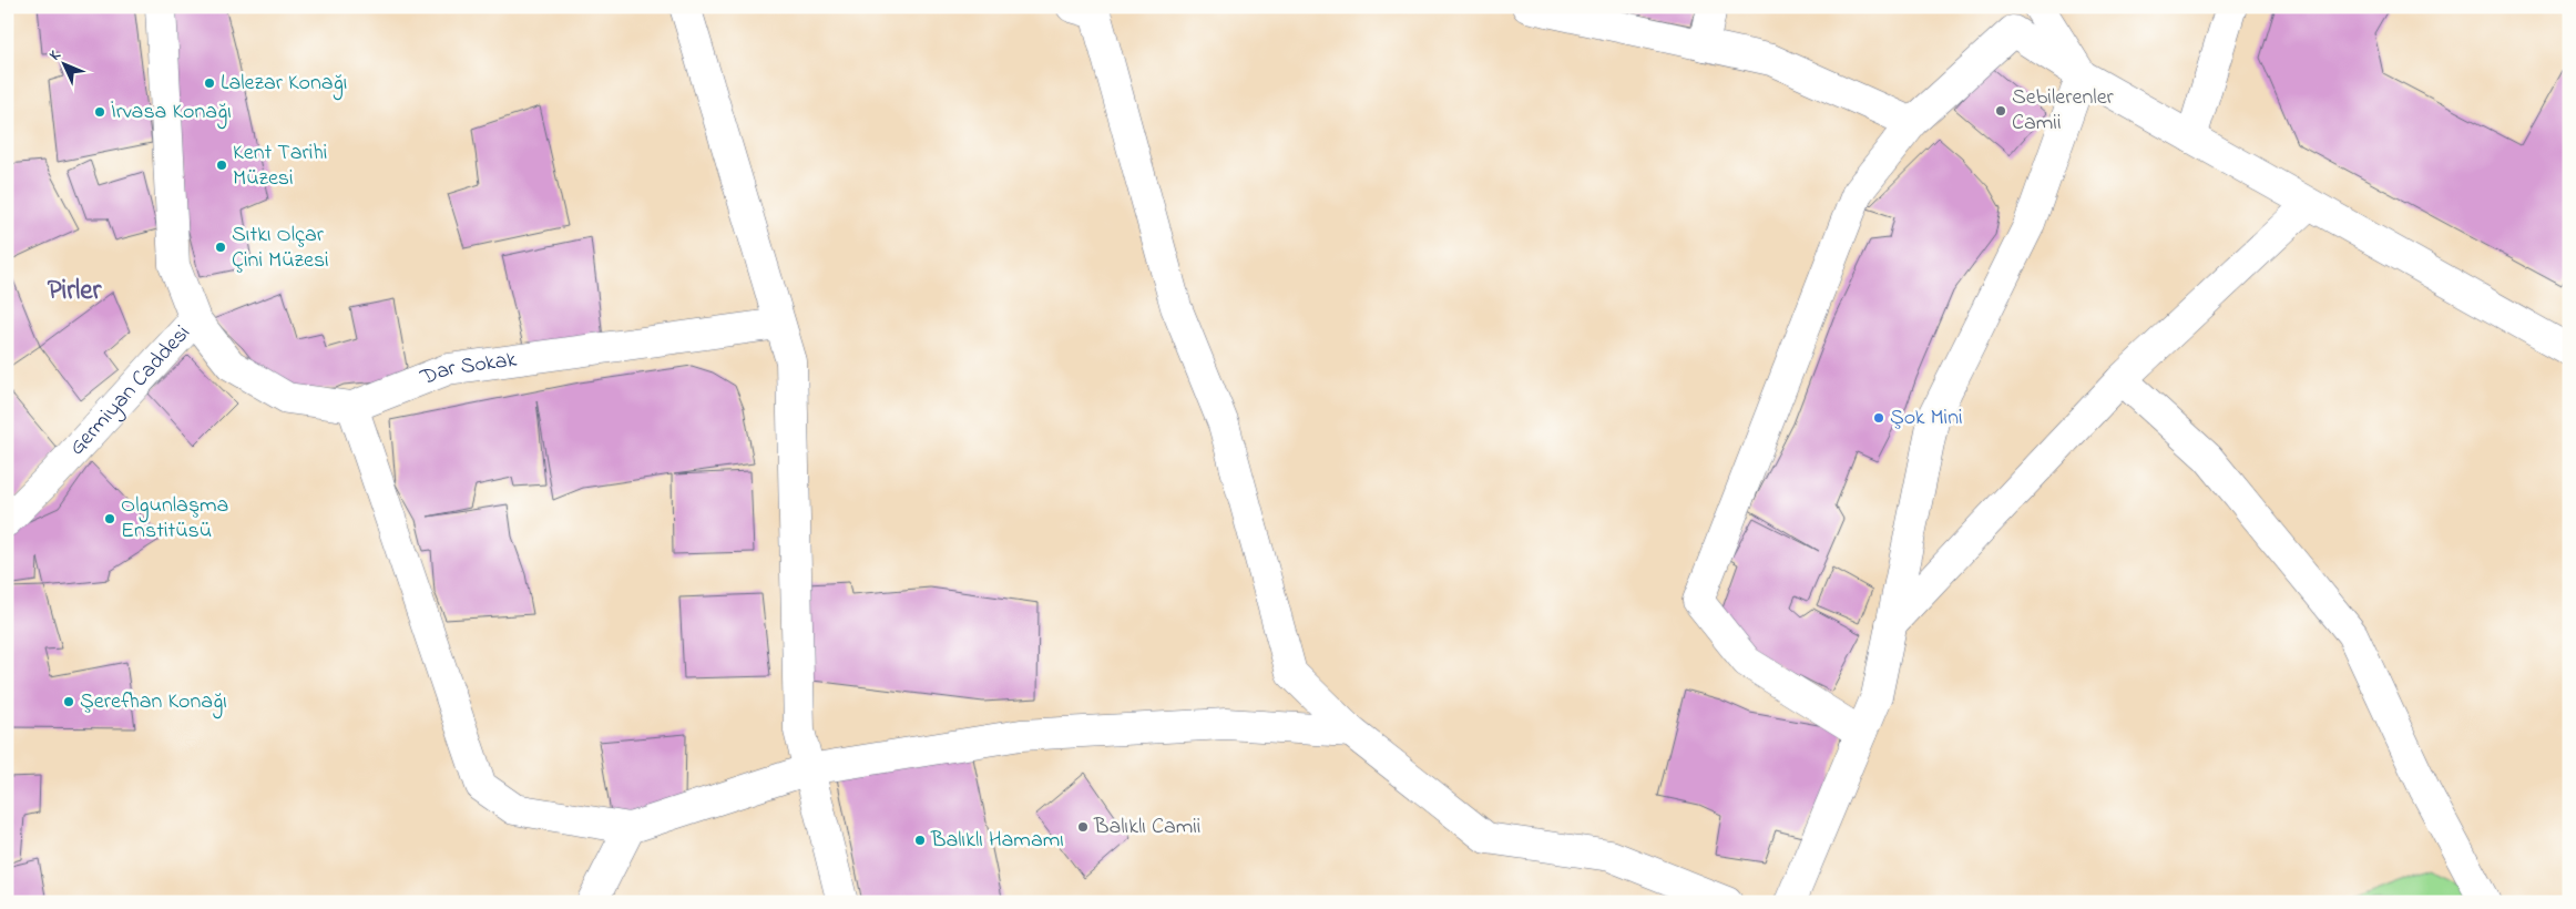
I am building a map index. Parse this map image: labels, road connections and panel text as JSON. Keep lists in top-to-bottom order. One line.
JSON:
{"streets":{"street":["Dar Sokak","Germiyan Caddesi"]},"crossings":[["Dar Sokak","Germiyan Caddesi"]],"districts":["Pirler"],"places":["Lalezar Konağı","Sebilerenler Camii","İrvasa Konağı","Kent Tarihi Müzesi","Sıtkı Olçar Çini Müzesi","Şok Mini","Olgunlaşma Enstitüsü","Şerefhan Konağı","Balıklı Camii","Balıklı Hamamı"],"north":"top left"}
